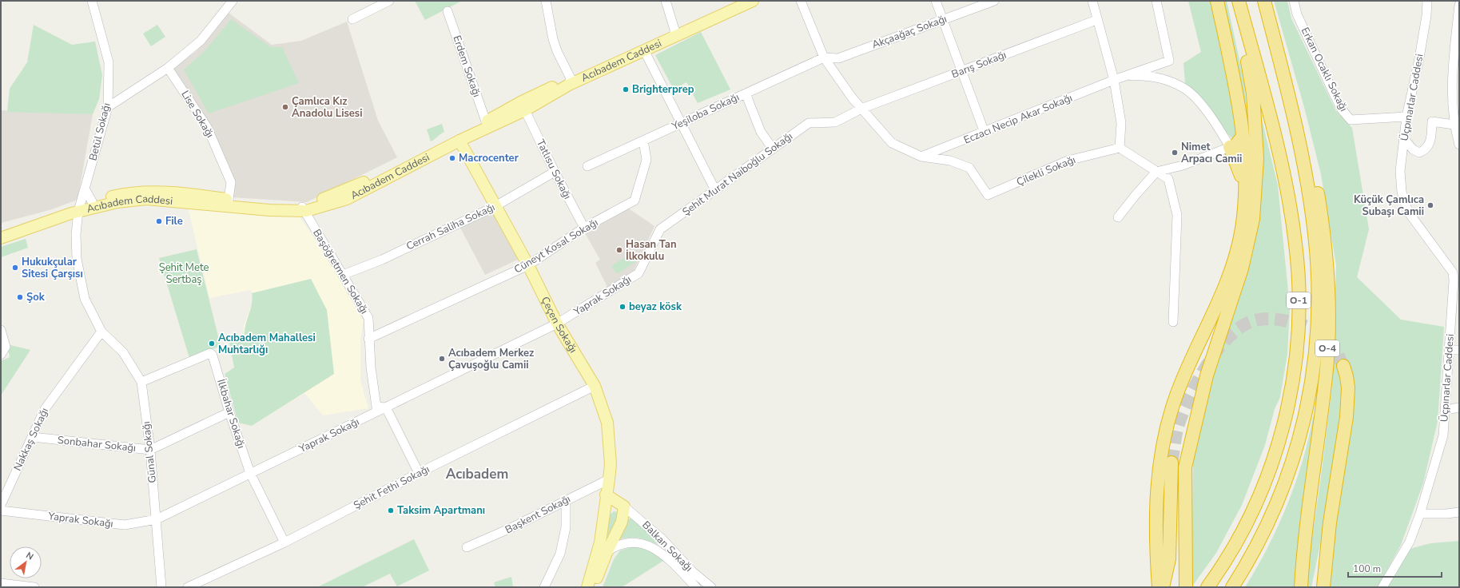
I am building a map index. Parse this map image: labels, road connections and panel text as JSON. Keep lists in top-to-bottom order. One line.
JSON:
{"streets":{"highway":["O-1","O-4"],"main road":["Acıbadem Caddesi","Çeçen Sokağı"],"street":["Akçaağaç Sokağı","Barış Sokağı","Erdem Sokağı","Erkan Ocaklı Sokağı","Üçpınarlar Caddesi","Yeşiloba Sokağı","Lise Sokağı","Eczacı Necip Akar Sokağı","Betül Sokağı","Tatlısu Sokağı","Çilekli Sokağı","Şehit Murat Naiboğlu Sokağı","Cerrah Saliha Sokağı","Cüneyt Kosal Sokağı","Başöğretmen Sokağı","Yaprak Sokağı","İlkbahar Sokağı","Nakkaş Sokağı","Sonbahar Sokağı","Günal Sokağı","Şehit Fethi Sokağı","Başkent Sokağı","Balkan Sokağı"]},"crossings":[["Akçaağaç Sokağı","Yeşiloba Sokağı"],["Acıbadem Caddesi","Erdem Sokağı"],["Acıbadem Caddesi","Lise Sokağı"],["Acıbadem Caddesi","Betül Sokağı"],["Acıbadem Caddesi","Tatlısu Sokağı"],["Acıbadem Caddesi","Başöğretmen Sokağı"],["Acıbadem Caddesi","Çeçen Sokağı"],["Acıbadem Caddesi","Günal Sokağı"],["Barış Sokağı","Şehit Murat Naiboğlu Sokağı"],["Erkan Ocaklı Sokağı","Üçpınarlar Caddesi"],["Yeşiloba Sokağı","Cüneyt Kosal Sokağı"],["Eczacı Necip Akar Sokağı","Çilekli Sokağı"],["Betül Sokağı","Günal Sokağı"],["Tatlısu Sokağı","Cerrah Saliha Sokağı"],["Tatlısu Sokağı","Cüneyt Kosal Sokağı"],["Şehit Murat Naiboğlu Sokağı","Yaprak Sokağı"],["Cerrah Saliha Sokağı","Başöğretmen Sokağı"],["Cerrah Saliha Sokağı","Çeçen Sokağı"],["Cüneyt Kosal Sokağı","Başöğretmen Sokağı"],["Cüneyt Kosal Sokağı","Çeçen Sokağı"],["Başöğretmen Sokağı","Yaprak Sokağı"],["Yaprak Sokağı","Çeçen Sokağı"],["Yaprak Sokağı","İlkbahar Sokağı"],["Yaprak Sokağı","Günal Sokağı"],["O-1","O-4"],["Çeçen Sokağı","Şehit Fethi Sokağı"],["Çeçen Sokağı","Başkent Sokağı"],["Çeçen Sokağı","Balkan Sokağı"],["İlkbahar Sokağı","Sonbahar Sokağı"],["İlkbahar Sokağı","Günal Sokağı"],["İlkbahar Sokağı","Şehit Fethi Sokağı"],["Nakkaş Sokağı","Sonbahar Sokağı"],["Nakkaş Sokağı","Günal Sokağı"],["Sonbahar Sokağı","Günal Sokağı"]],"districts":["Acıbadem"],"parks":["Şehit Mete Sertbaş"],"places":["Brighterprep","Çamlıca Kız Anadolu Lisesi","Nimet Arpacı Camii","Macrocenter","Küçük Çamlıca Subaşı Camii","File","Hasan Tan İlkokulu","Hukukçular Sitesi Çarşısı","Şok","beyaz kösk","Acıbadem Mahallesi Muhtarlığı","Acıbadem Merkez Çavuşoğlu Camii","Taksim Apartmanı"],"scale_bar":"100 m","north":"top right"}
